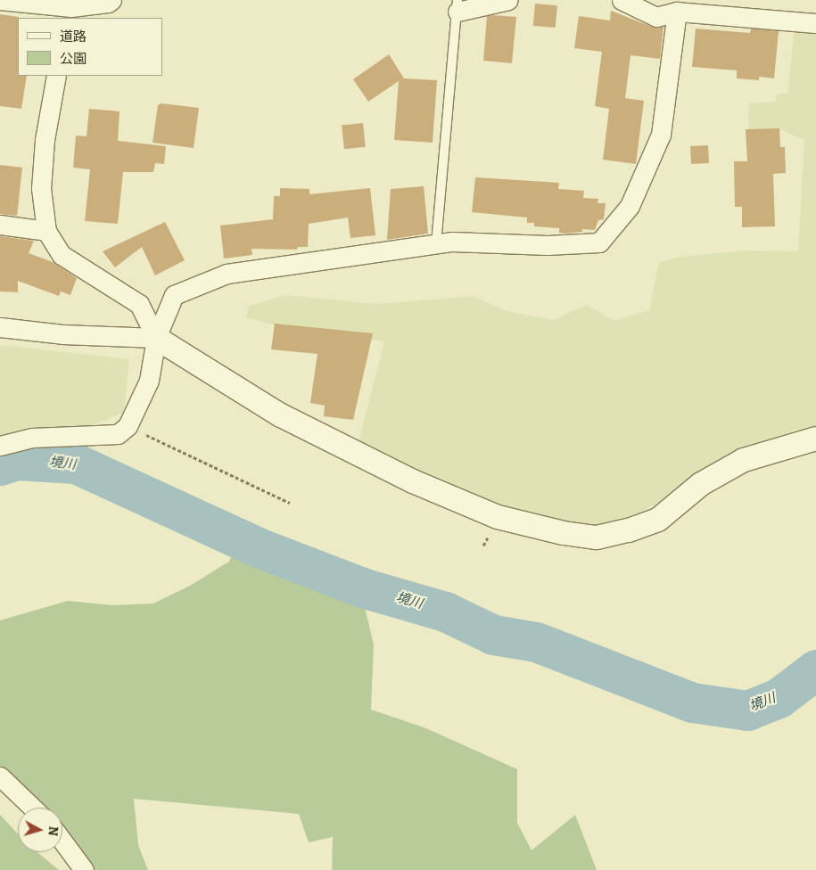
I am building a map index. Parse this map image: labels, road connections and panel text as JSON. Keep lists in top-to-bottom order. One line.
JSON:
{"water":["境川"],"legend":["道路","公園"],"north":"right"}
